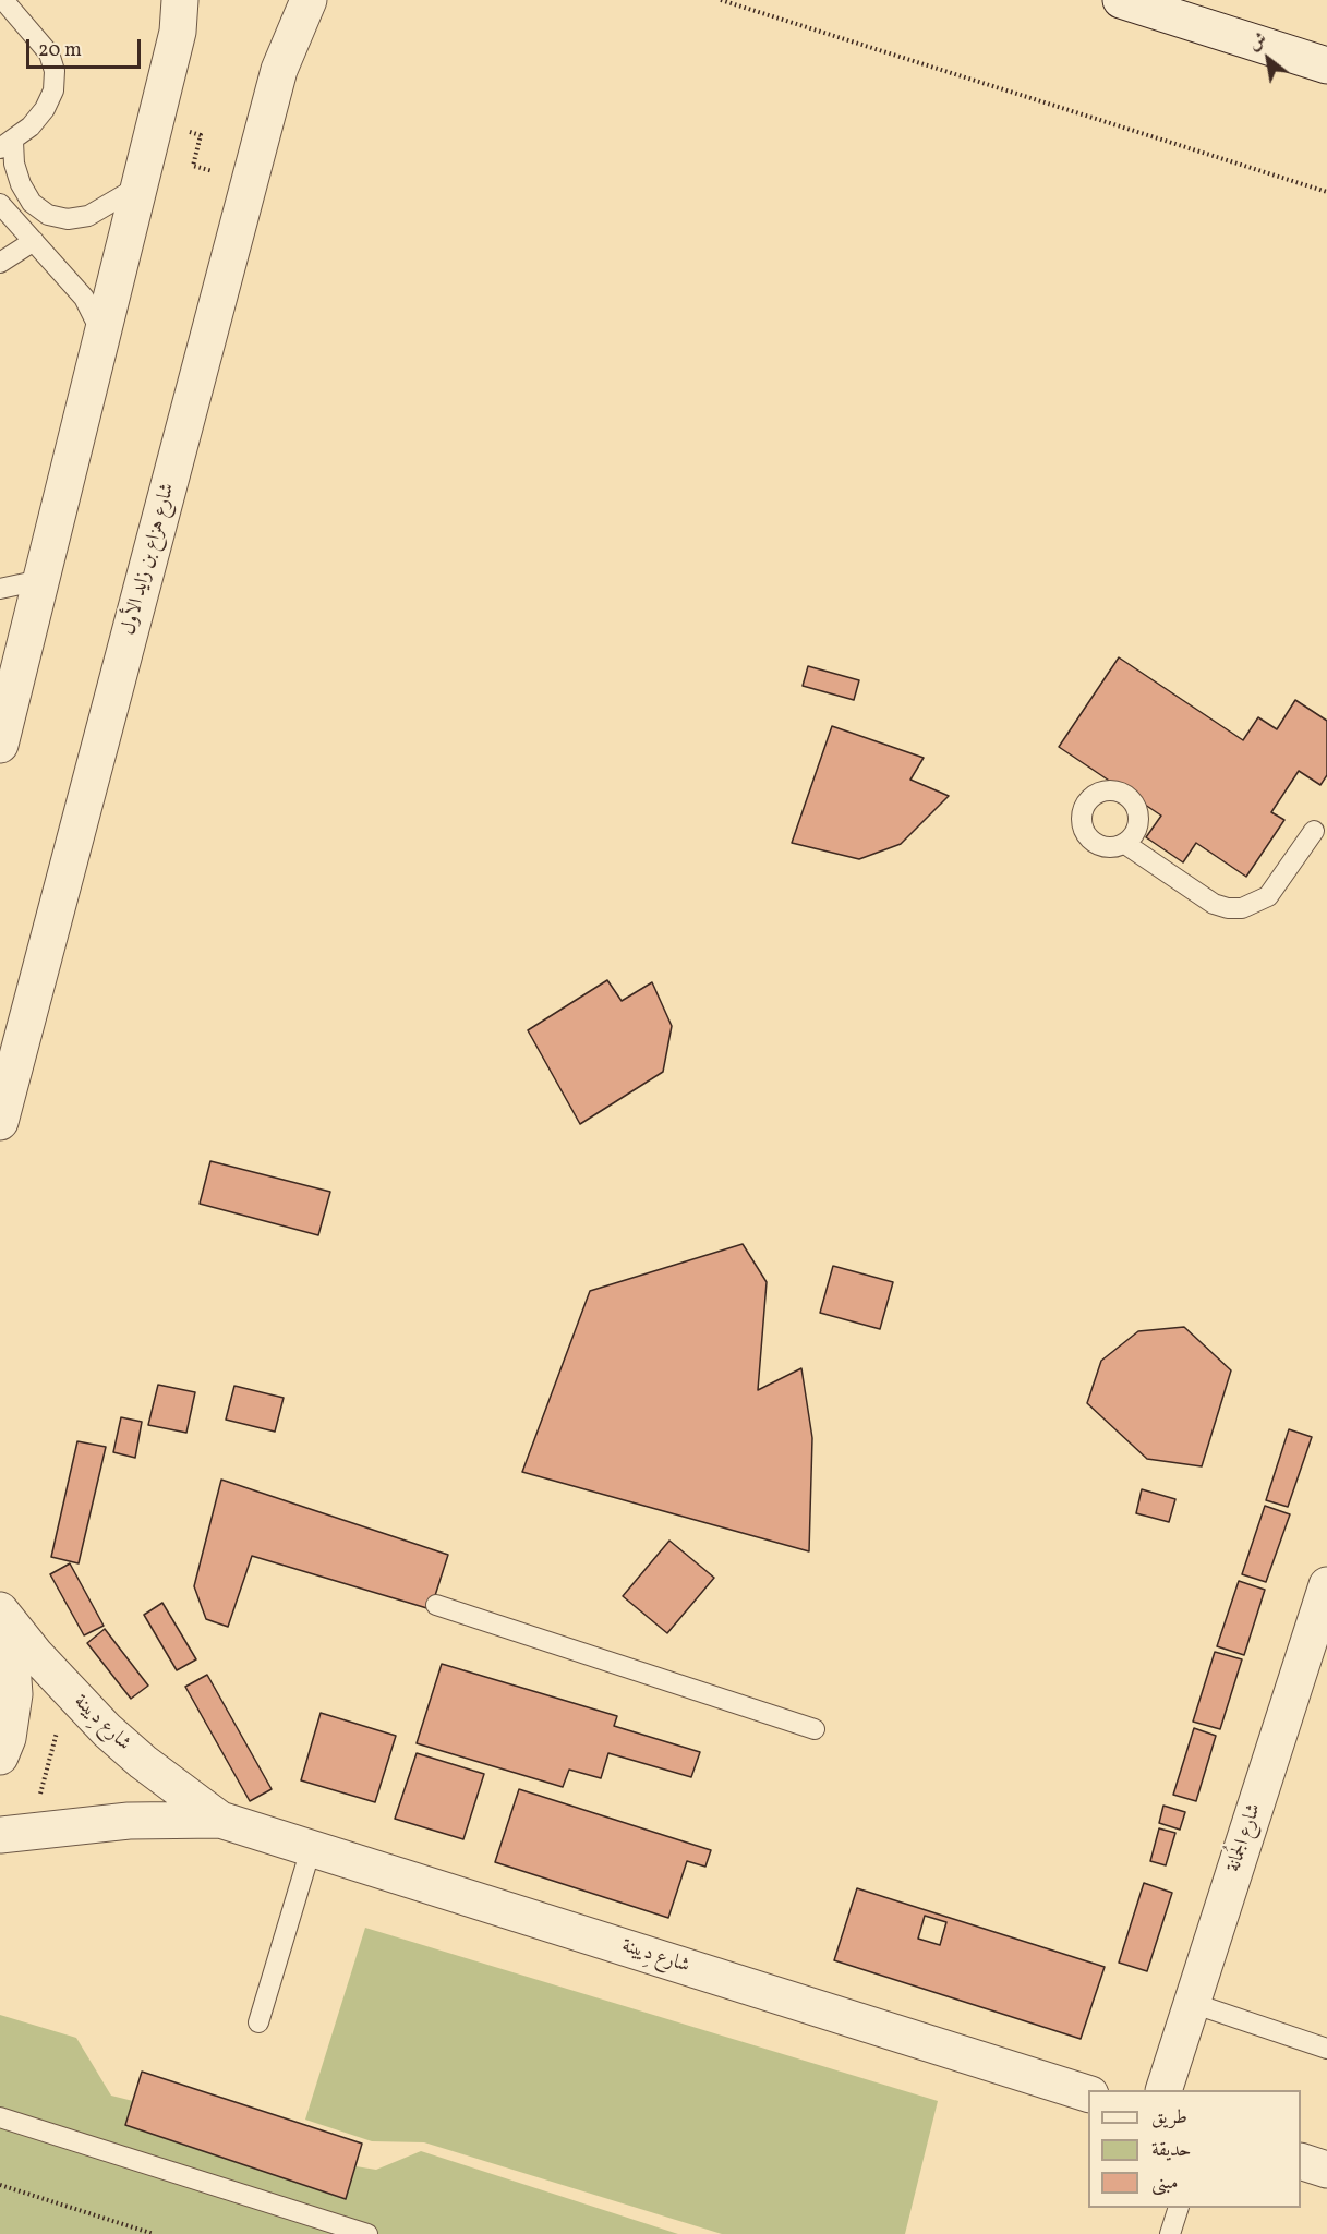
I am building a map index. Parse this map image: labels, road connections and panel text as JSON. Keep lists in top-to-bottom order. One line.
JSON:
{"streets":{"street":["شارع هزاع بن زايد الأول","شارع دِيينة","شارع الجُمانة"]},"legend":["طريق","حديقة","مبنى"],"scale_bar":"20 m","north":"top left"}
